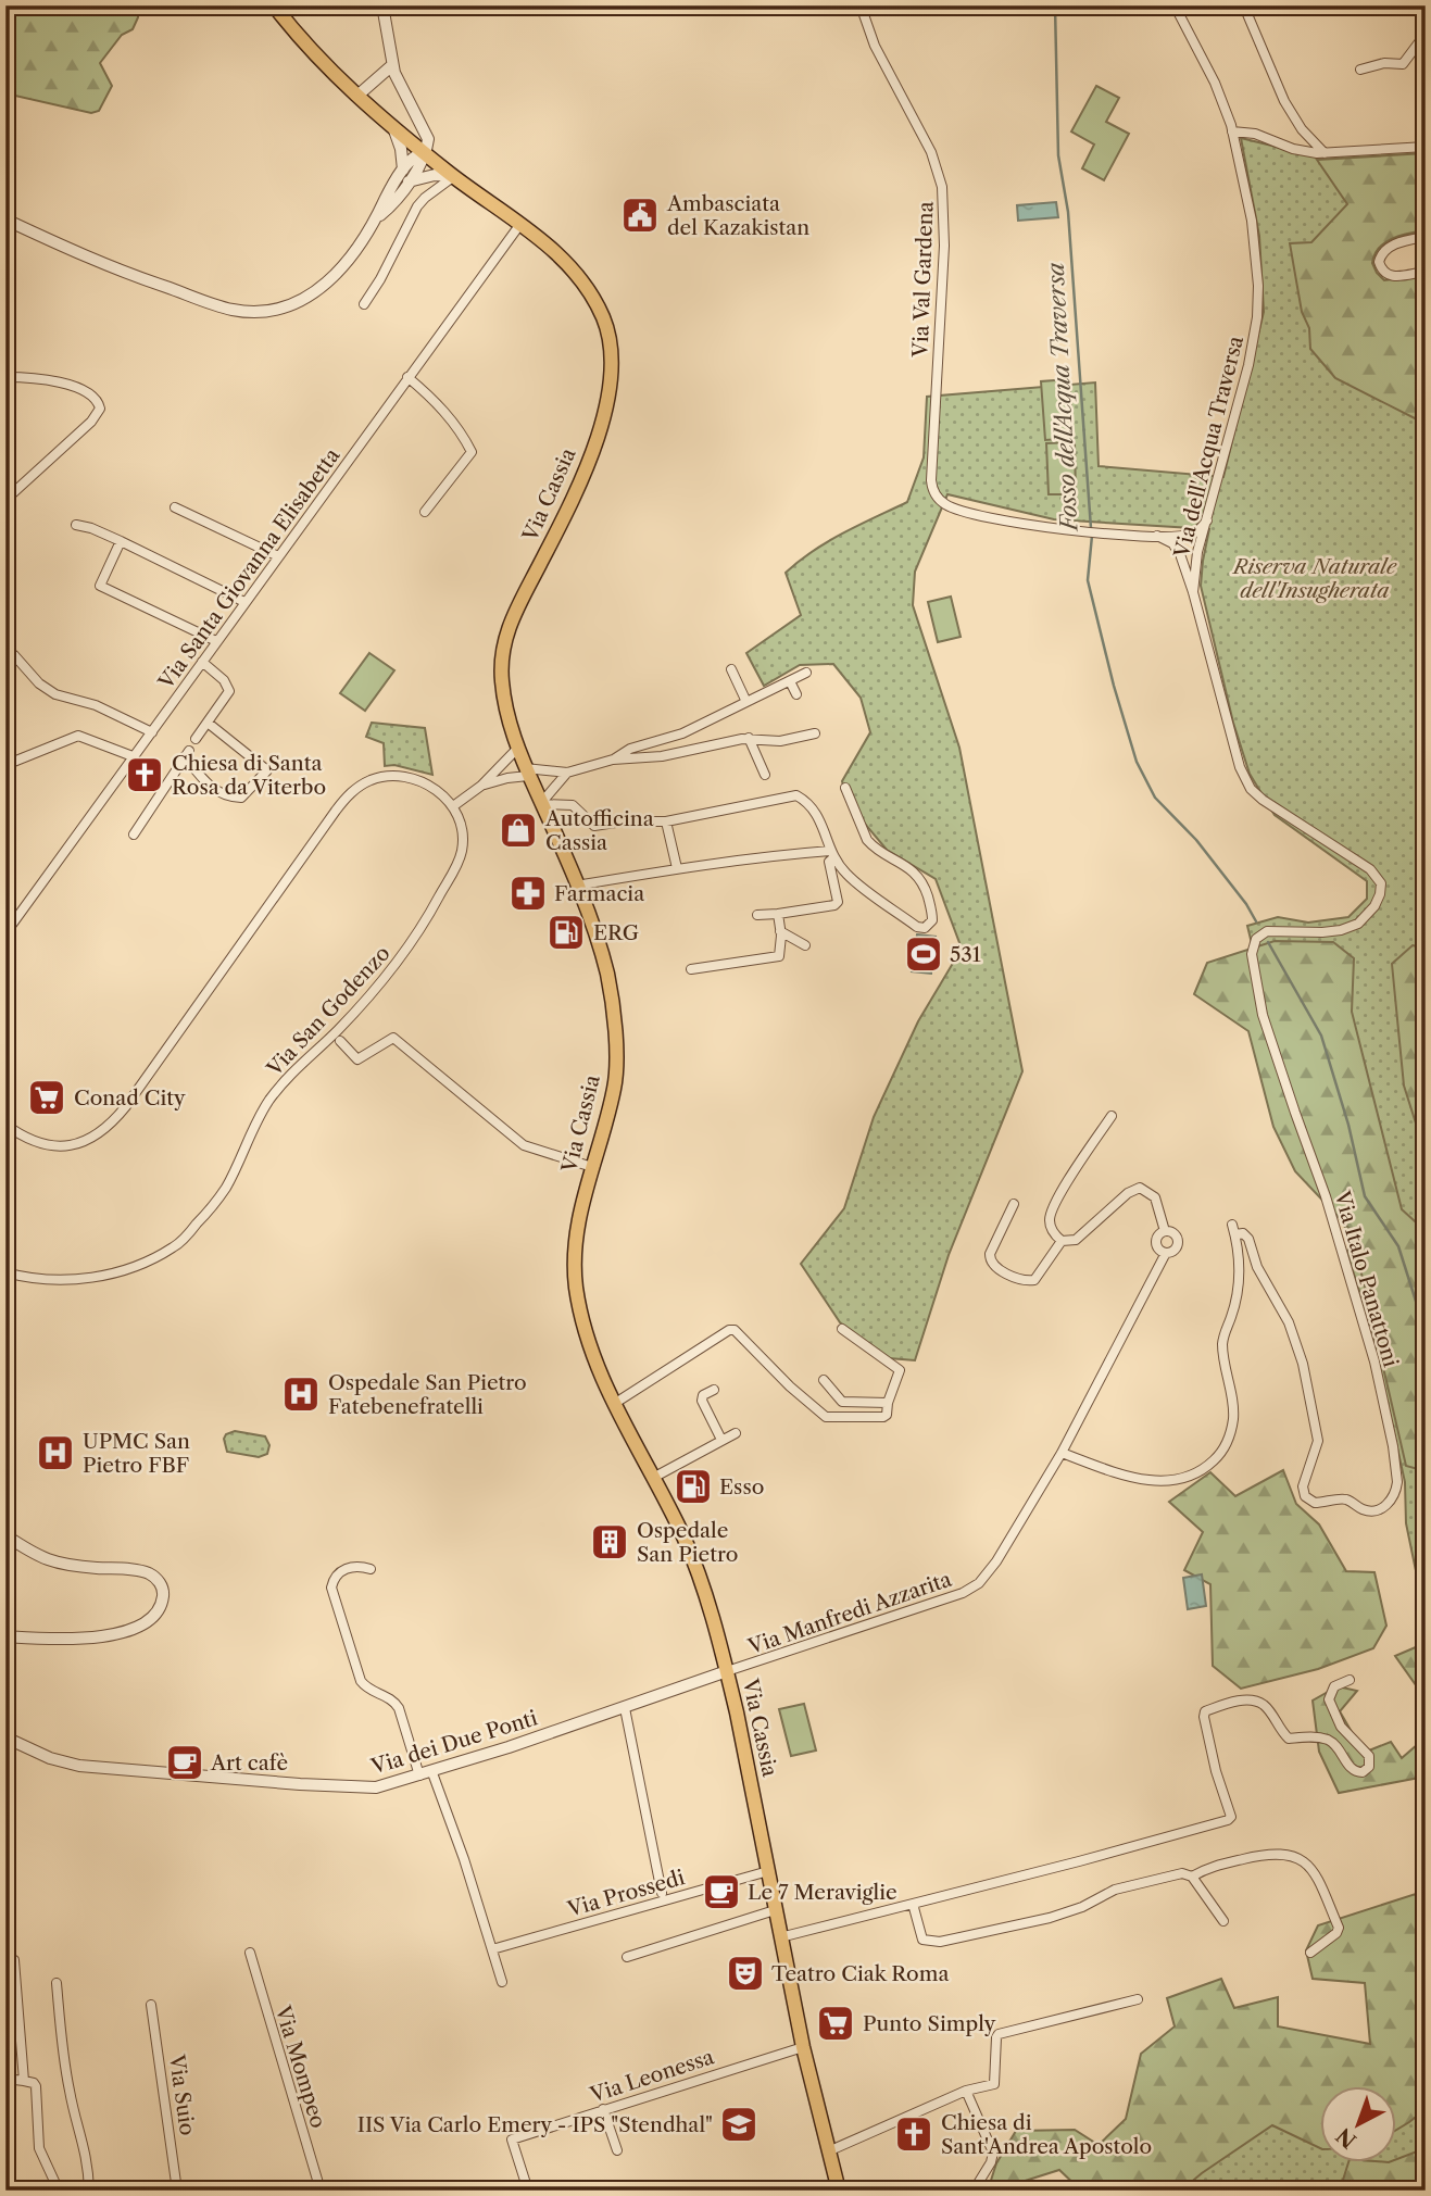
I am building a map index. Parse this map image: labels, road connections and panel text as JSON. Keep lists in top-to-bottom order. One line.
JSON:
{"streets":{"main road":["Via Cassia"],"street":["Via Val Gardena","Via dell'Acqua Traversa","Via Santa Giovanna Elisabetta","Via San Godenzo","Via Italo Panattoni","Via Manfredi Azzarita","Via dei Due Ponti","Via Prossedi","Via Mompeo","Via Leonessa","Via Suio"]},"crossings":[["Via Val Gardena","Via dell'Acqua Traversa"],["Via dell'Acqua Traversa","Via Italo Panattoni"],["Via Cassia","Via Santa Giovanna Elisabetta"],["Via Cassia","Via Manfredi Azzarita"],["Via Cassia","Via dei Due Ponti"],["Via Cassia","Via Prossedi"],["Via Cassia","Via Leonessa"],["Via Italo Panattoni","Via Manfredi Azzarita"],["Via Manfredi Azzarita","Via dei Due Ponti"]],"water":["Fosso dell'Acqua Traversa"],"parks":["Riserva Naturale dell'Insugherata"],"places":{"public building":["Ambasciata del Kazakistan"],"church":["Chiesa di Santa Rosa da Viterbo","Chiesa di Sant'Andrea Apostolo"],"shop":["Autofficina Cassia"],"pharmacy":["Farmacia"],"fuel station":["ERG","Esso"],"sports":["531"],"supermarket":["Conad City","Punto Simply"],"hospital":["Ospedale San Pietro Fatebenefratelli","UPMC San Pietro FBF"],"building":["Ospedale San Pietro"],"cafe":["Art cafè","Le 7 Meraviglie"],"theatre":["Teatro Ciak Roma"],"school or university":["IIS Via Carlo Emery - IPS \"Stendhal\""]},"north":"bottom left"}
